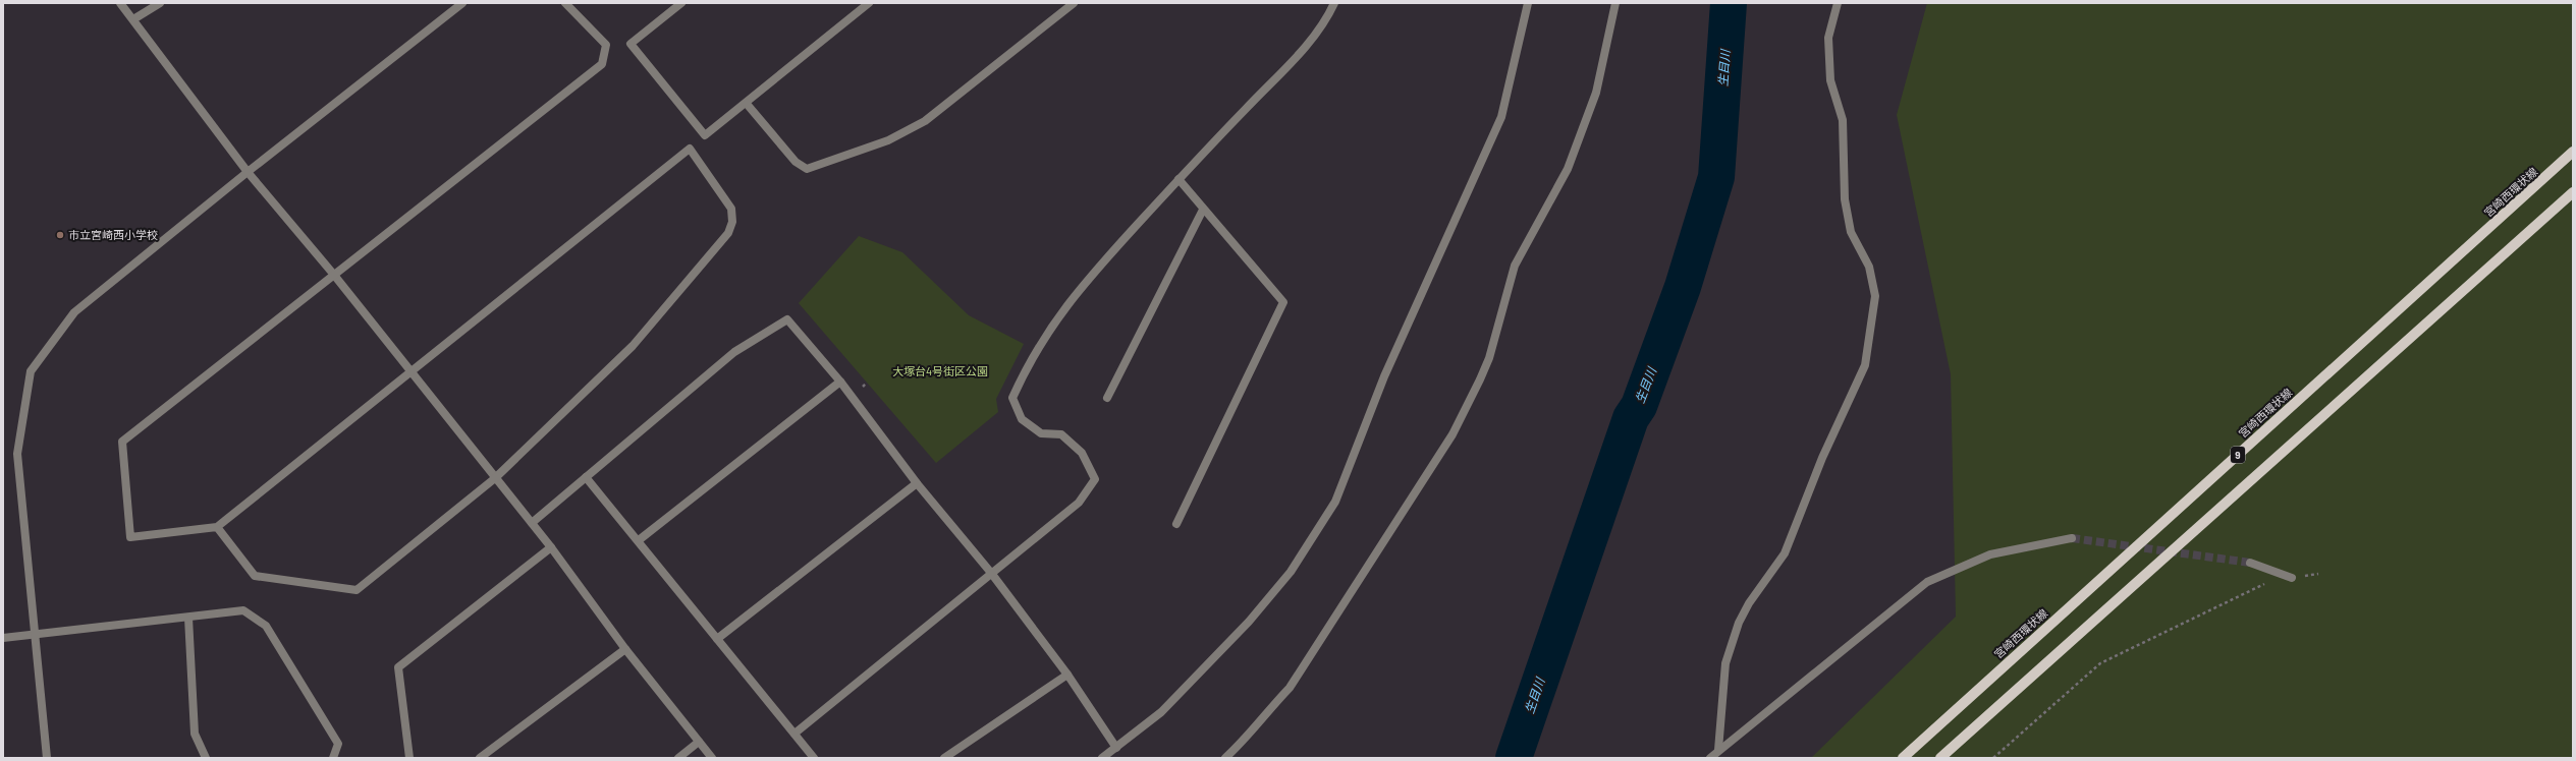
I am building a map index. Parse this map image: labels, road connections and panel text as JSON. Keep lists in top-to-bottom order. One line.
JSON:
{"streets":{"main road":["宮崎西環状線","9"]},"water":["生目川"],"parks":["大塚台4号街区公園"],"places":["市立宮崎西小学校"]}
